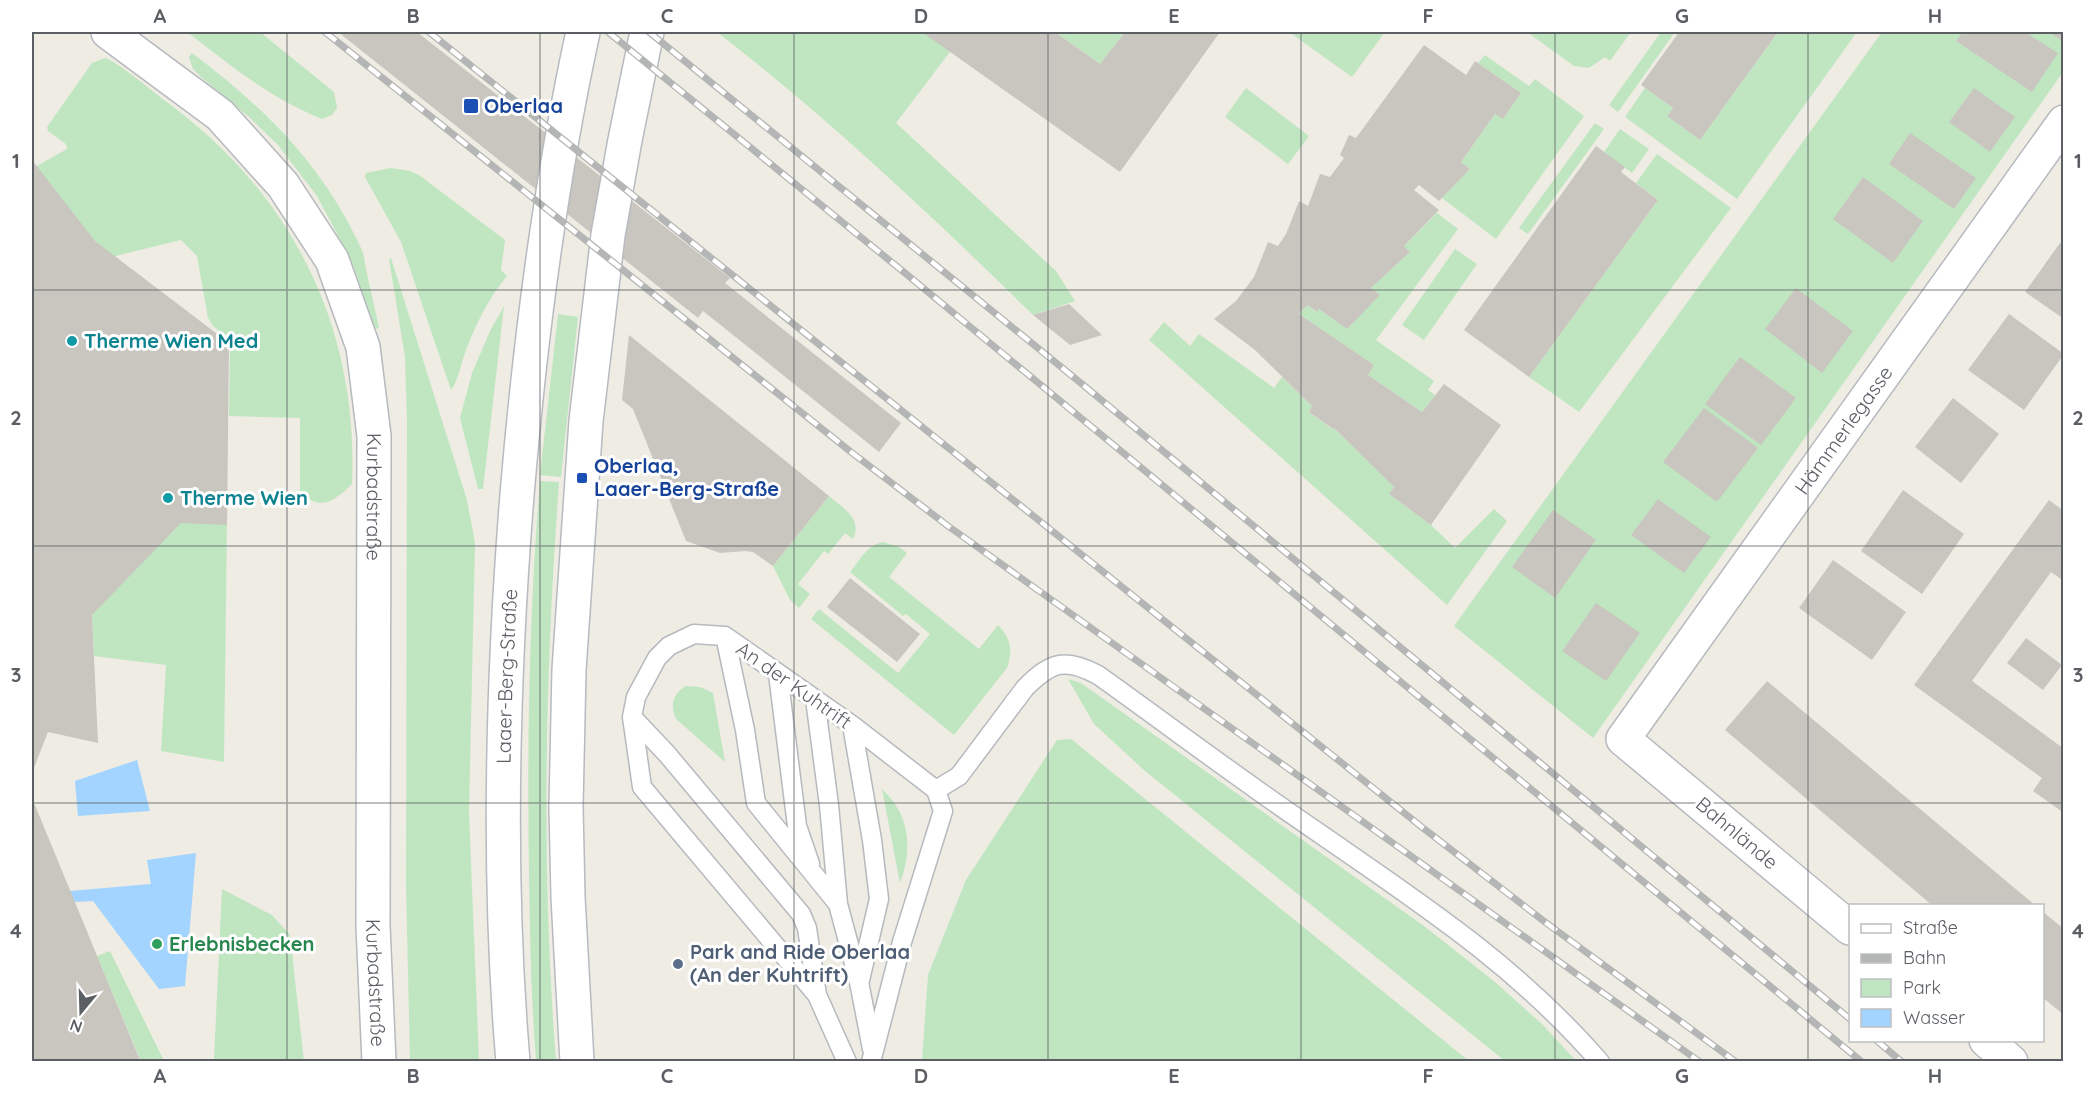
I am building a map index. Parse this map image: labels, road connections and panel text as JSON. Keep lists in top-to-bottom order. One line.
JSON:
{"streets":{"street":["Hämmerlegasse","Kurbadstraße","Laaer-Berg-Straße","Bahnlände"],"lane":["An der Kuhtrift"]},"crossings":[["Hämmerlegasse","Bahnlände"]],"places":{"transit":["Oberlaa","Oberlaa, Laaer-Berg-Straße"],"other":["Therme Wien Med","Therme Wien","Erlebnisbecken","Park and Ride Oberlaa (An der Kuhtrift)"]},"legend":["Straße","Bahn","Park","Wasser"],"north":"bottom","grid":{"columns":["A","B","C","D","E","F","G","H"],"rows":["1","2","3","4"]}}
